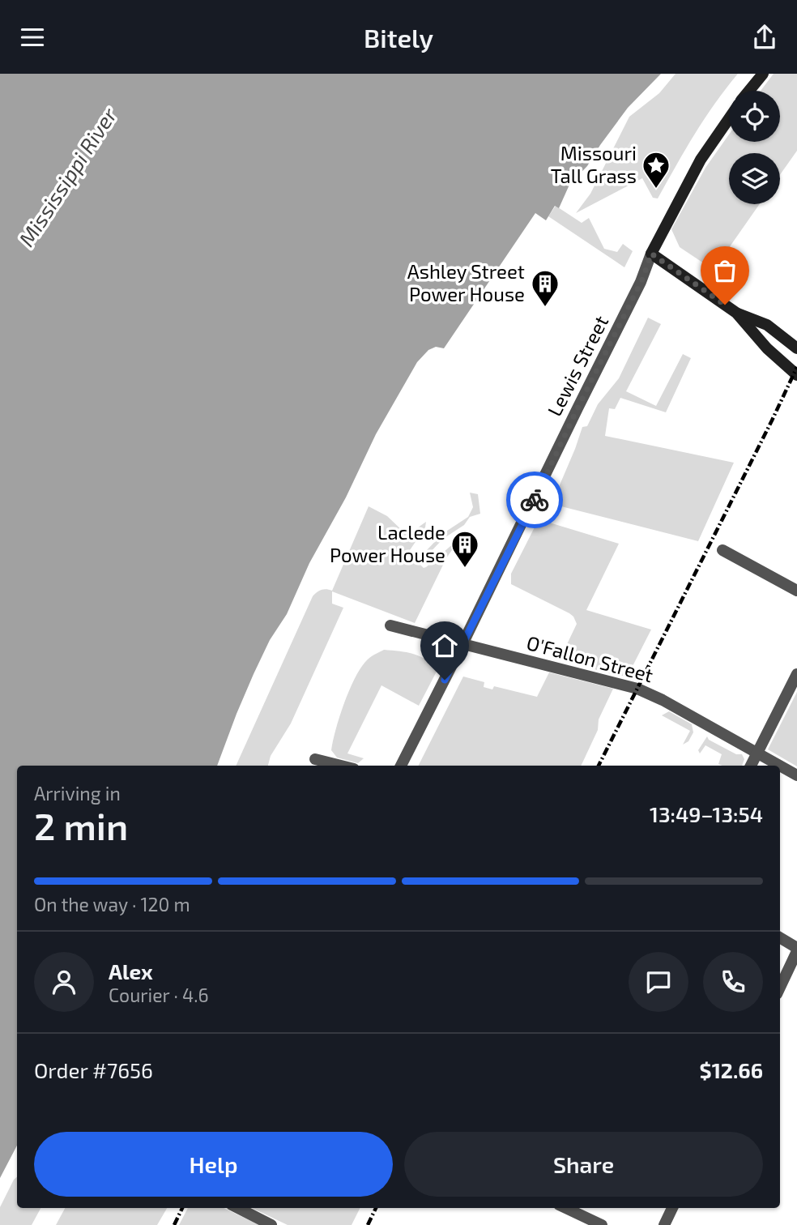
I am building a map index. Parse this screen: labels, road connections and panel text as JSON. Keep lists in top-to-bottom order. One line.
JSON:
{"streets":{"street":["Lewis Street","O'Fallon Street"]},"crossings":[["Lewis Street","O'Fallon Street"]],"water":["Mississippi River"],"places":{"place":["Missouri Tall Grass"],"building":["Ashley Street Power House","Laclede Power House"]},"page":{"header":"Bitely","heading":["2 min","Arriving in","13:49–13:54"],"panel":["Alex","Courier · 4.6","Order #7656","$12.66"],"bar":"On the way · 120 m","buttons":["Help","Share"]}}
